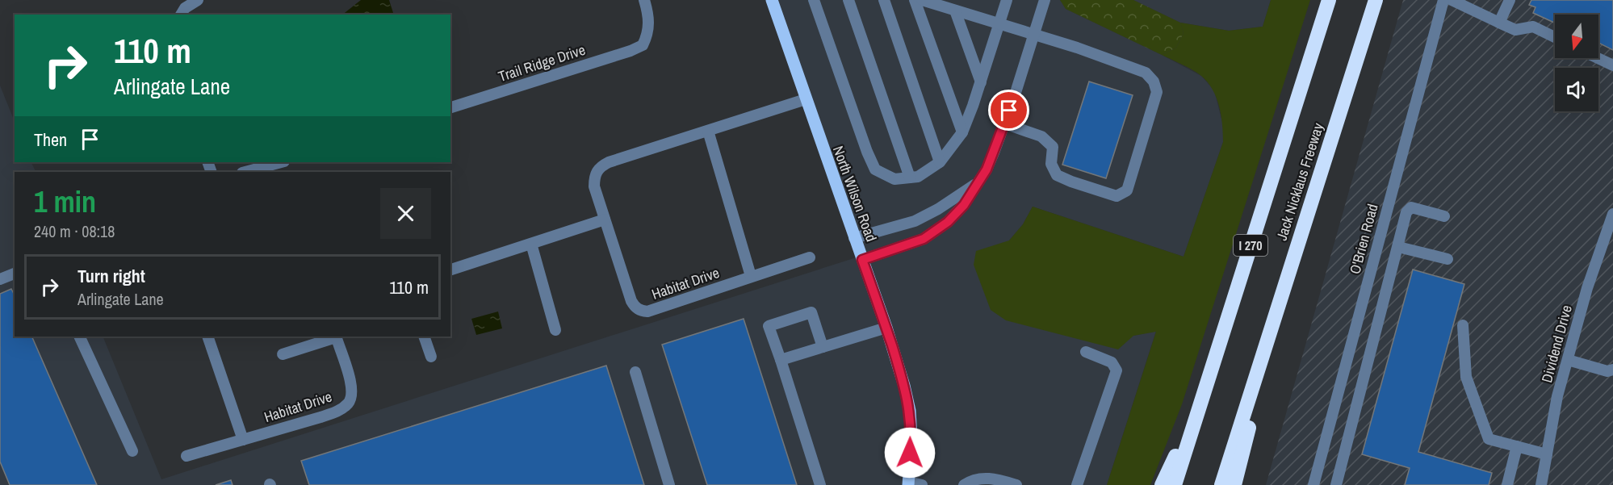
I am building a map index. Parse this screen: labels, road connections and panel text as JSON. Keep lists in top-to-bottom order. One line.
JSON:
{"streets":{"highway":["Jack Nicklaus Freeway","I 270"],"main road":["North Wilson Road"],"street":["Trail Ridge Drive","O'Brien Road","Habitat Drive","Dividend Drive"]},"crossings":[["North Wilson Road","Habitat Drive"]],"north":"bottom","page":{"turn":["110 m","Arlingate Lane"],"then":"Then","heading":["1 min","240 m · 08:18"],"list":[{"name":"Turn right","note":"Arlingate Lane","value":"110 m"}]}}
